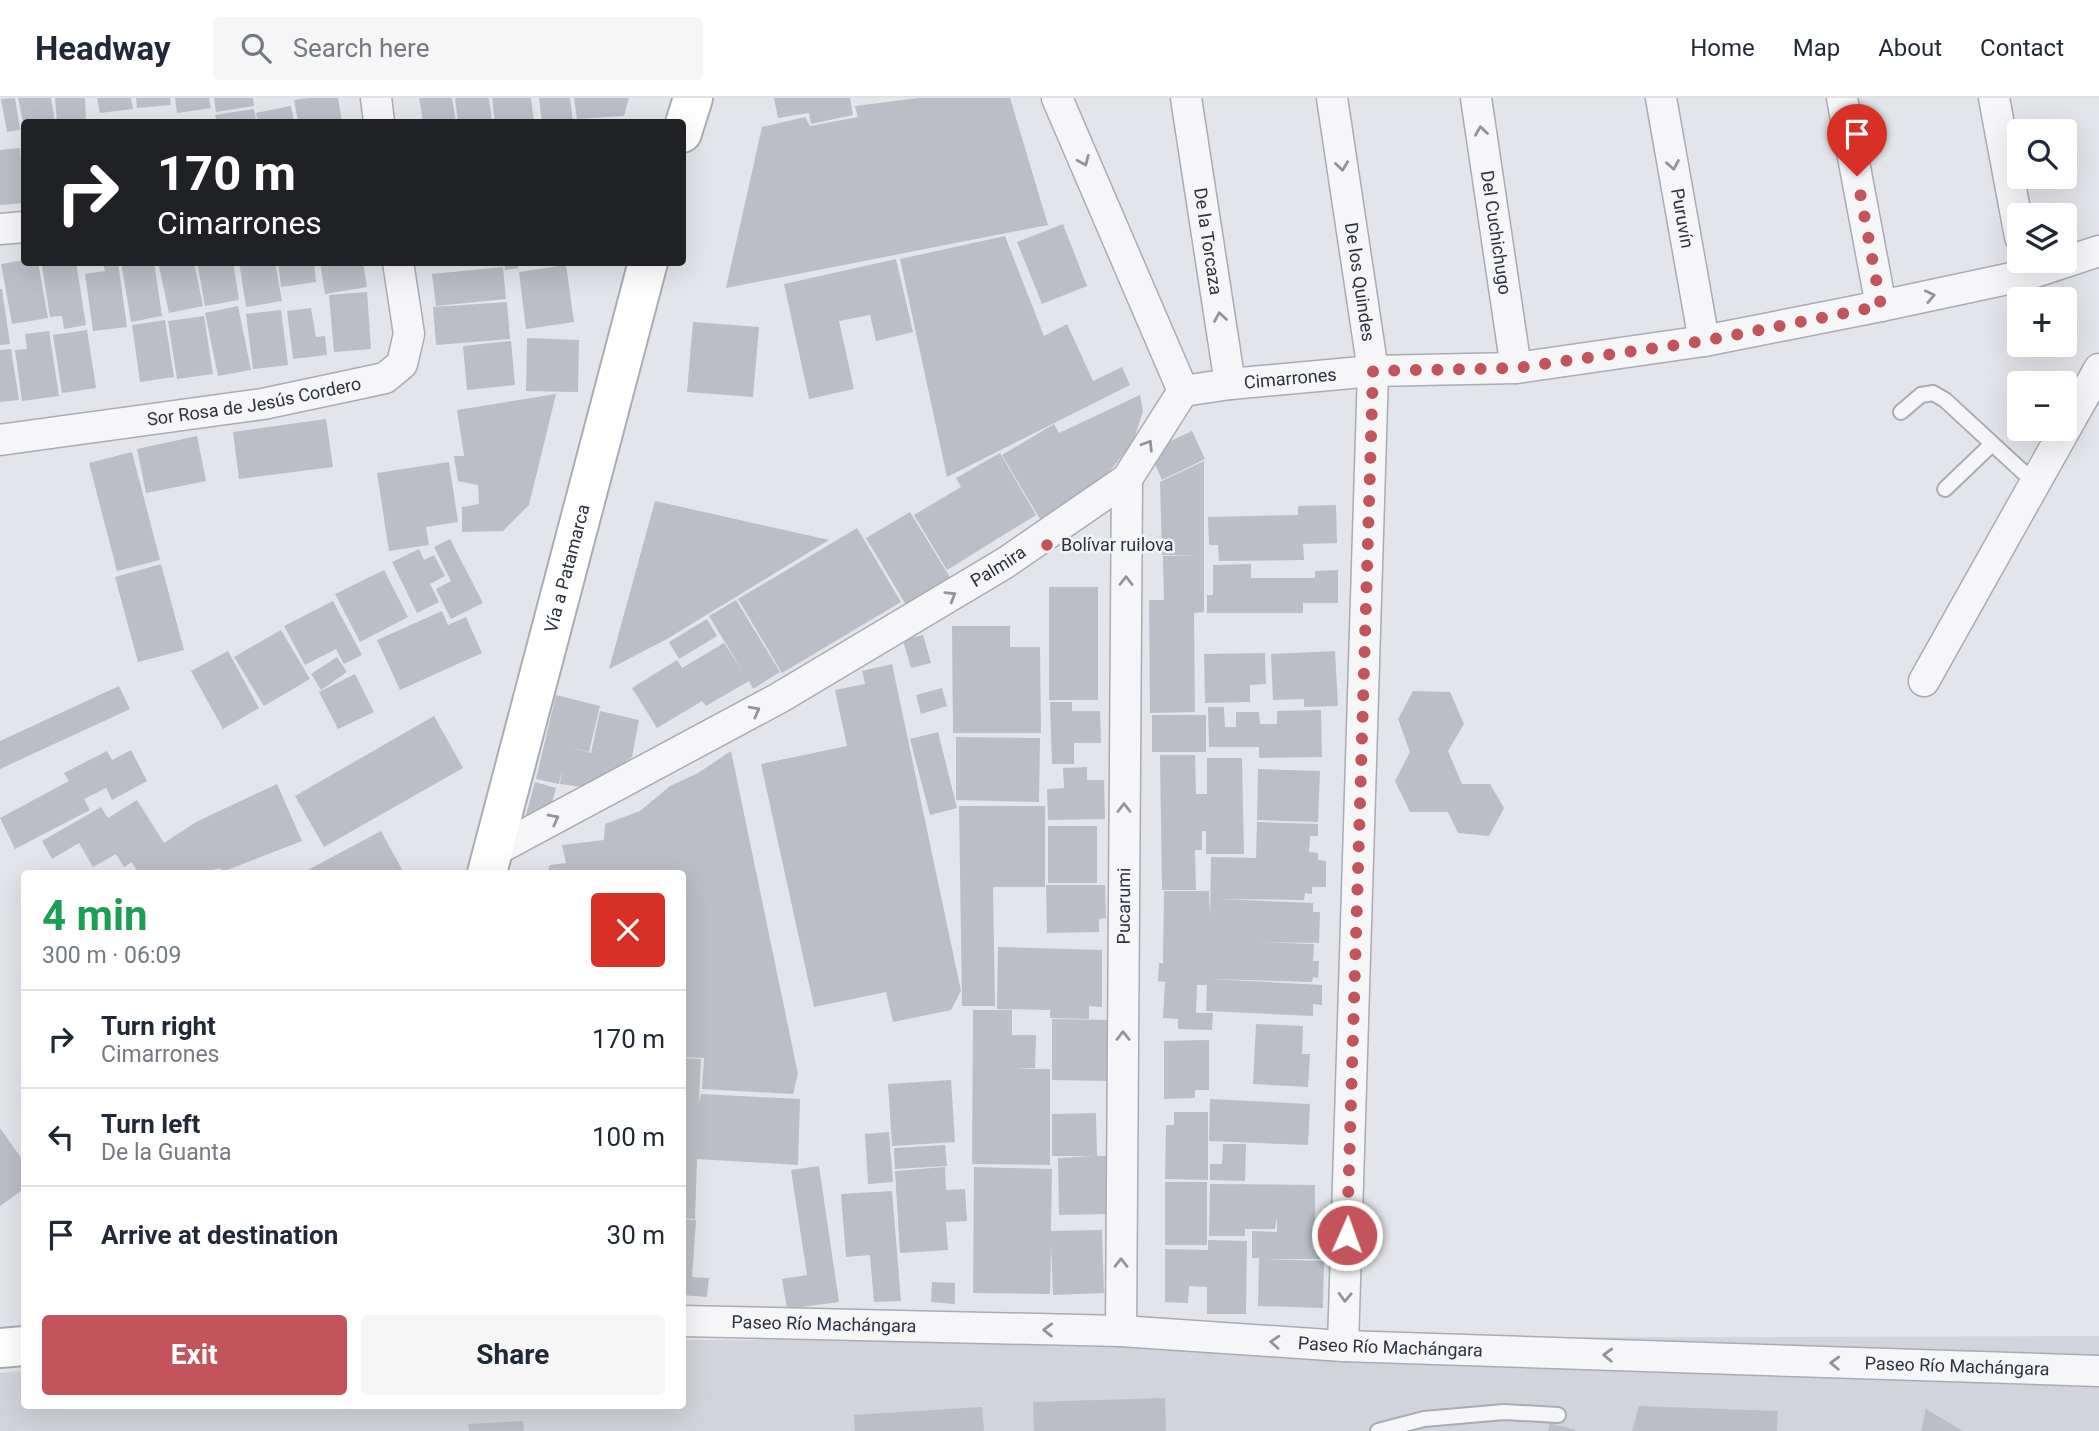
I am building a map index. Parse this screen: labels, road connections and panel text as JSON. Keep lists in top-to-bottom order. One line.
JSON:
{"streets":{"street":["Puruvín","Del Cuchichugo","De la Torcaza","De los Quindes","Cimarrones","Sor Rosa de Jesús Cordero","Palmira","Vía a Patamarca","Pucarumi","Paseo Río Machángara"]},"crossings":[["Puruvín","Cimarrones"],["Del Cuchichugo","Cimarrones"],["De la Torcaza","Cimarrones"],["De los Quindes","Cimarrones"],["De los Quindes","Paseo Río Machángara"],["Cimarrones","Palmira"],["Palmira","Vía a Patamarca"],["Palmira","Pucarumi"],["Pucarumi","Paseo Río Machángara"]],"one_way":["Del Cuchichugo","De los Quindes","Palmira","Pucarumi","Paseo Río Machángara"],"places":["Bolívar ruilova"],"page":{"header":"Headway","search":"Search here","nav":["Home","Map","About","Contact"],"map_buttons":["+","−"],"turn":["170 m","Cimarrones"],"heading":["4 min","300 m · 06:09"],"list":[{"name":"Turn right","note":"Cimarrones","value":"170 m"},{"name":"Turn left","note":"De la Guanta","value":"100 m"},{"name":"Arrive at destination","value":"30 m"}],"buttons":["Exit","Share"]}}
